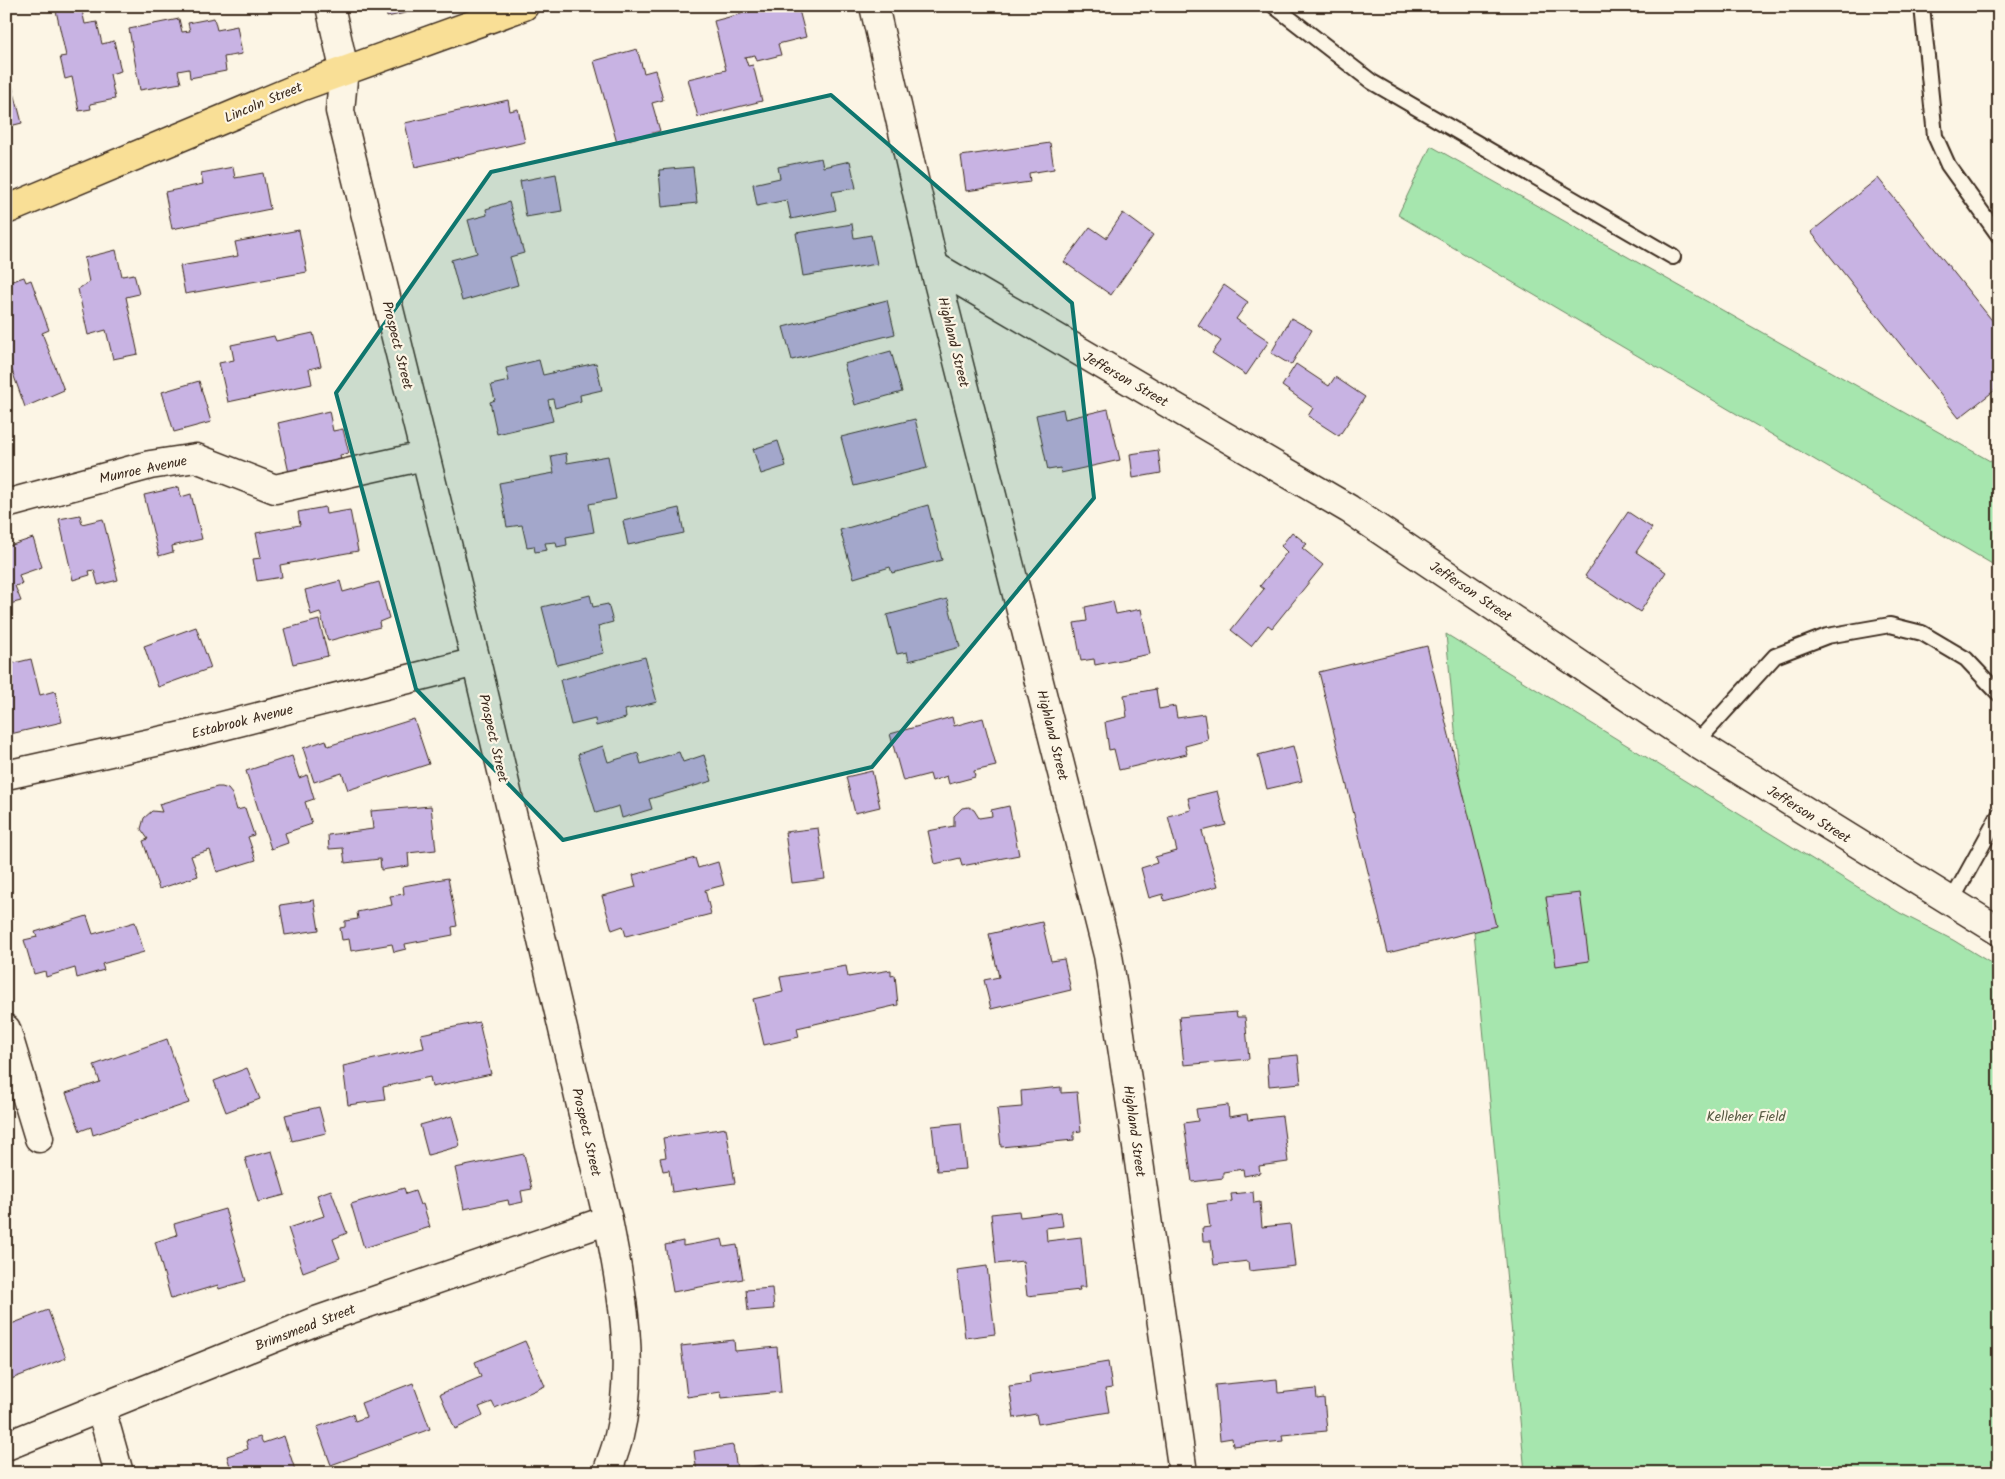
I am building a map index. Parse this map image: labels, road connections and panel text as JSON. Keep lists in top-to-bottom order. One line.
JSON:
{"streets":{"main road":["Lincoln Street"],"street":["Highland Street","Prospect Street","Jefferson Street","Munroe Avenue","Estabrook Avenue","Brimsmead Street"]},"crossings":[["Lincoln Street","Prospect Street"],["Highland Street","Jefferson Street"],["Prospect Street","Munroe Avenue"],["Prospect Street","Estabrook Avenue"],["Prospect Street","Brimsmead Street"]],"parks":["Kelleher Field"]}
